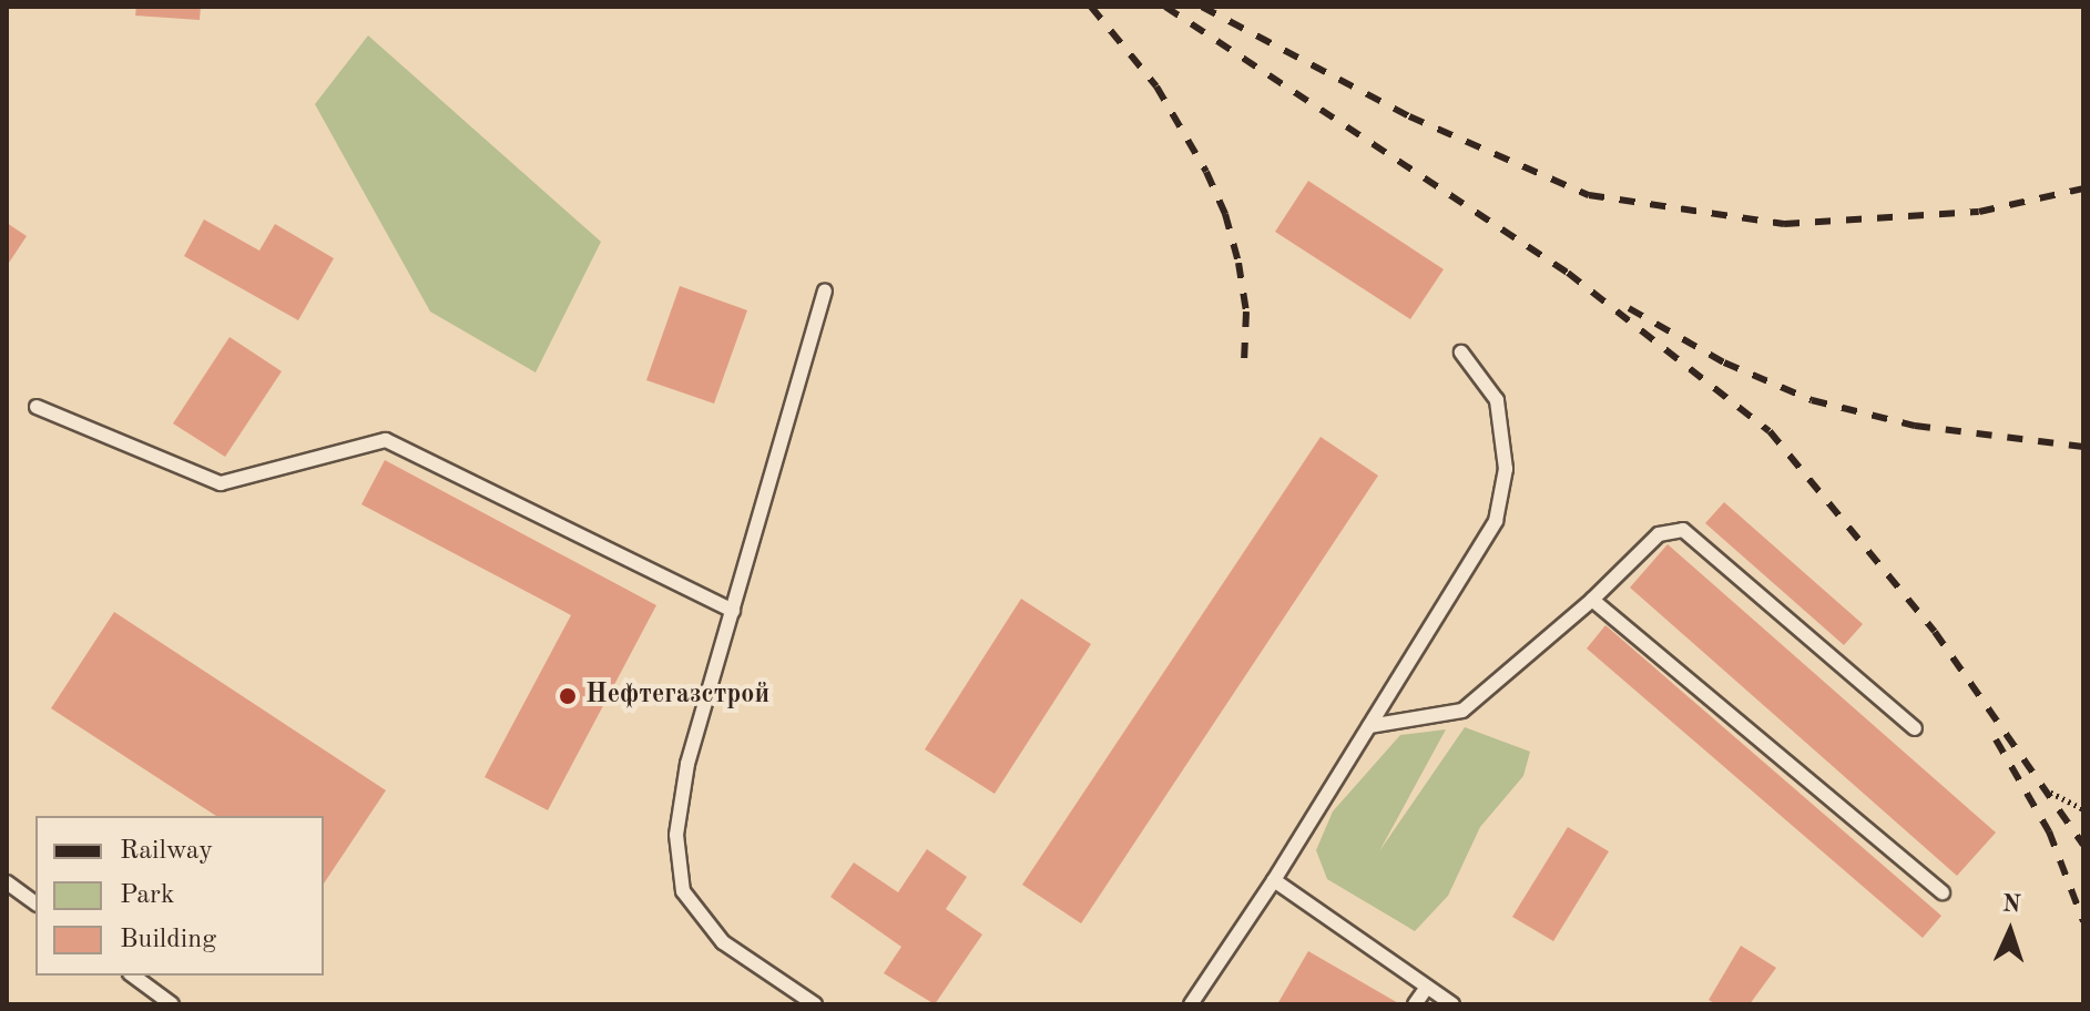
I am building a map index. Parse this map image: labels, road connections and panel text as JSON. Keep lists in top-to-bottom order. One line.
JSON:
{"places":["Нефтегазстрой"],"legend":["Railway","Park","Building"],"north":"top"}
